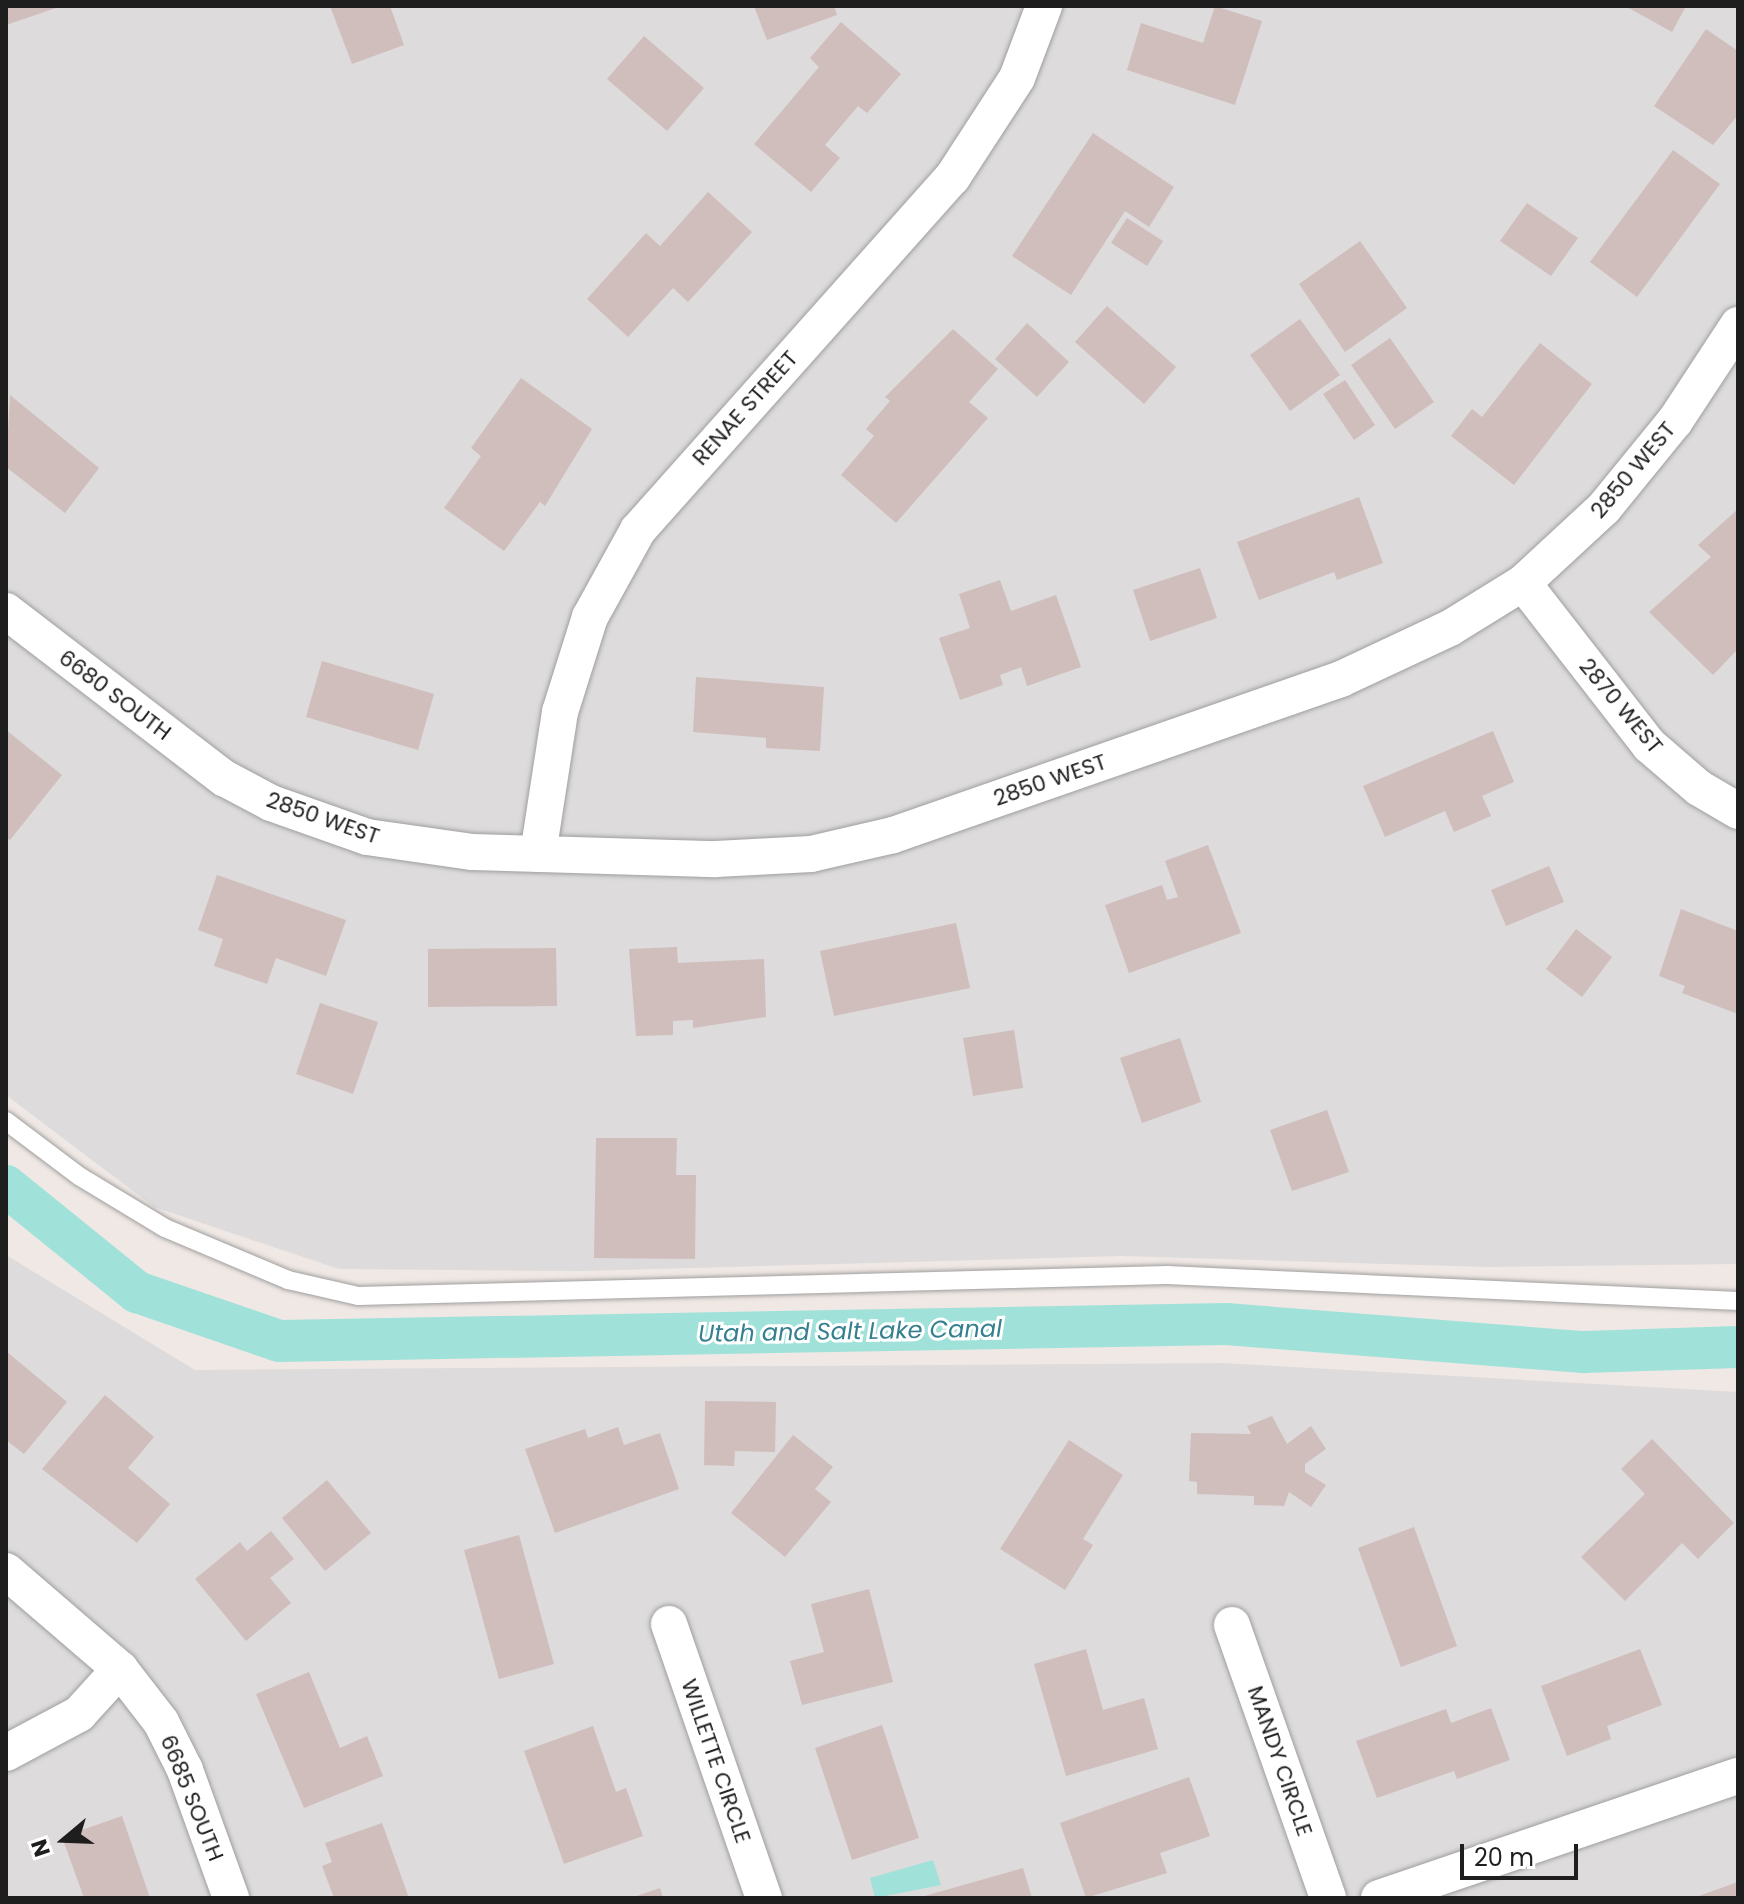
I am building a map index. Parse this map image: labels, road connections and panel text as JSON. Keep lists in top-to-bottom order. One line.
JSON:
{"streets":{"street":["RENAE STREET","2850 WEST","6680 SOUTH","2870 WEST","WILLETTE CIRCLE","MANDY CIRCLE","6685 SOUTH"]},"crossings":[["RENAE STREET","2850 WEST"],["2850 WEST","6680 SOUTH"],["2850 WEST","2870 WEST"]],"water":["Utah and Salt Lake Canal"],"scale_bar":"20 m","north":"left"}
